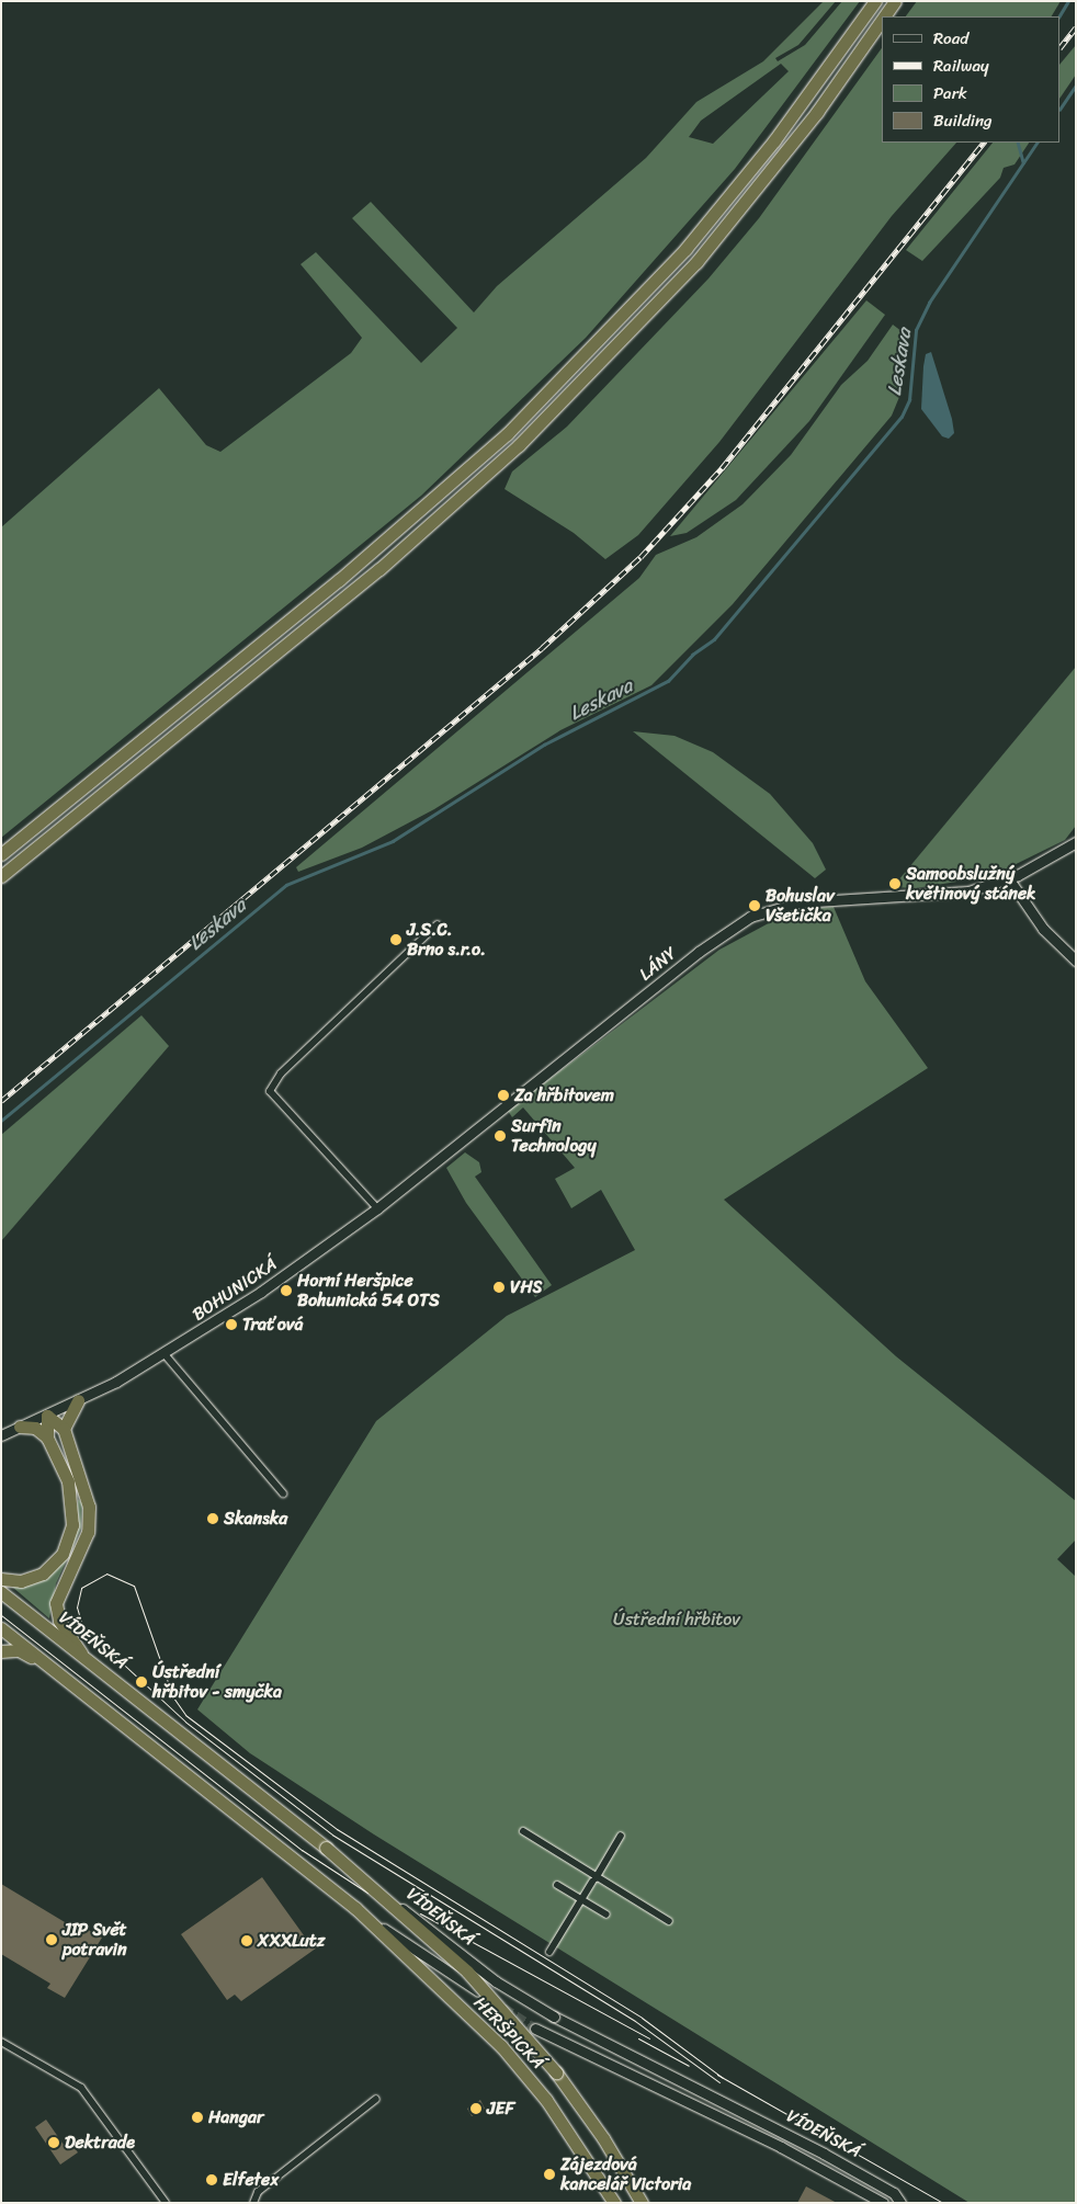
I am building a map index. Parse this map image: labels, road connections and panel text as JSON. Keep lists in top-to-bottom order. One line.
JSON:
{"streets":{"highway":["VÍDEŇSKÁ","HERŠPICKÁ"],"street":["LÁNY","BOHUNICKÁ"]},"crossings":[["LÁNY","BOHUNICKÁ"],["VÍDEŇSKÁ","HERŠPICKÁ"]],"water":["Leskava"],"parks":["Ústřední hřbitov"],"places":["Samoobslužný květinový stánek","Bohuslav Všetička","J.S.C. Brno s.r.o.","Za hřbitovem","Surfin Technology","VHS","Horní Heršpice Bohunická 54 OTS","Traťová","Skanska","Ústřední hřbitov - smyčka","JIP Svět potravin","XXXLutz","JEF","Hangar","Dektrade","Zájezdová kancelář Victoria","Elfetex"],"legend":["Road","Railway","Park","Building"]}
